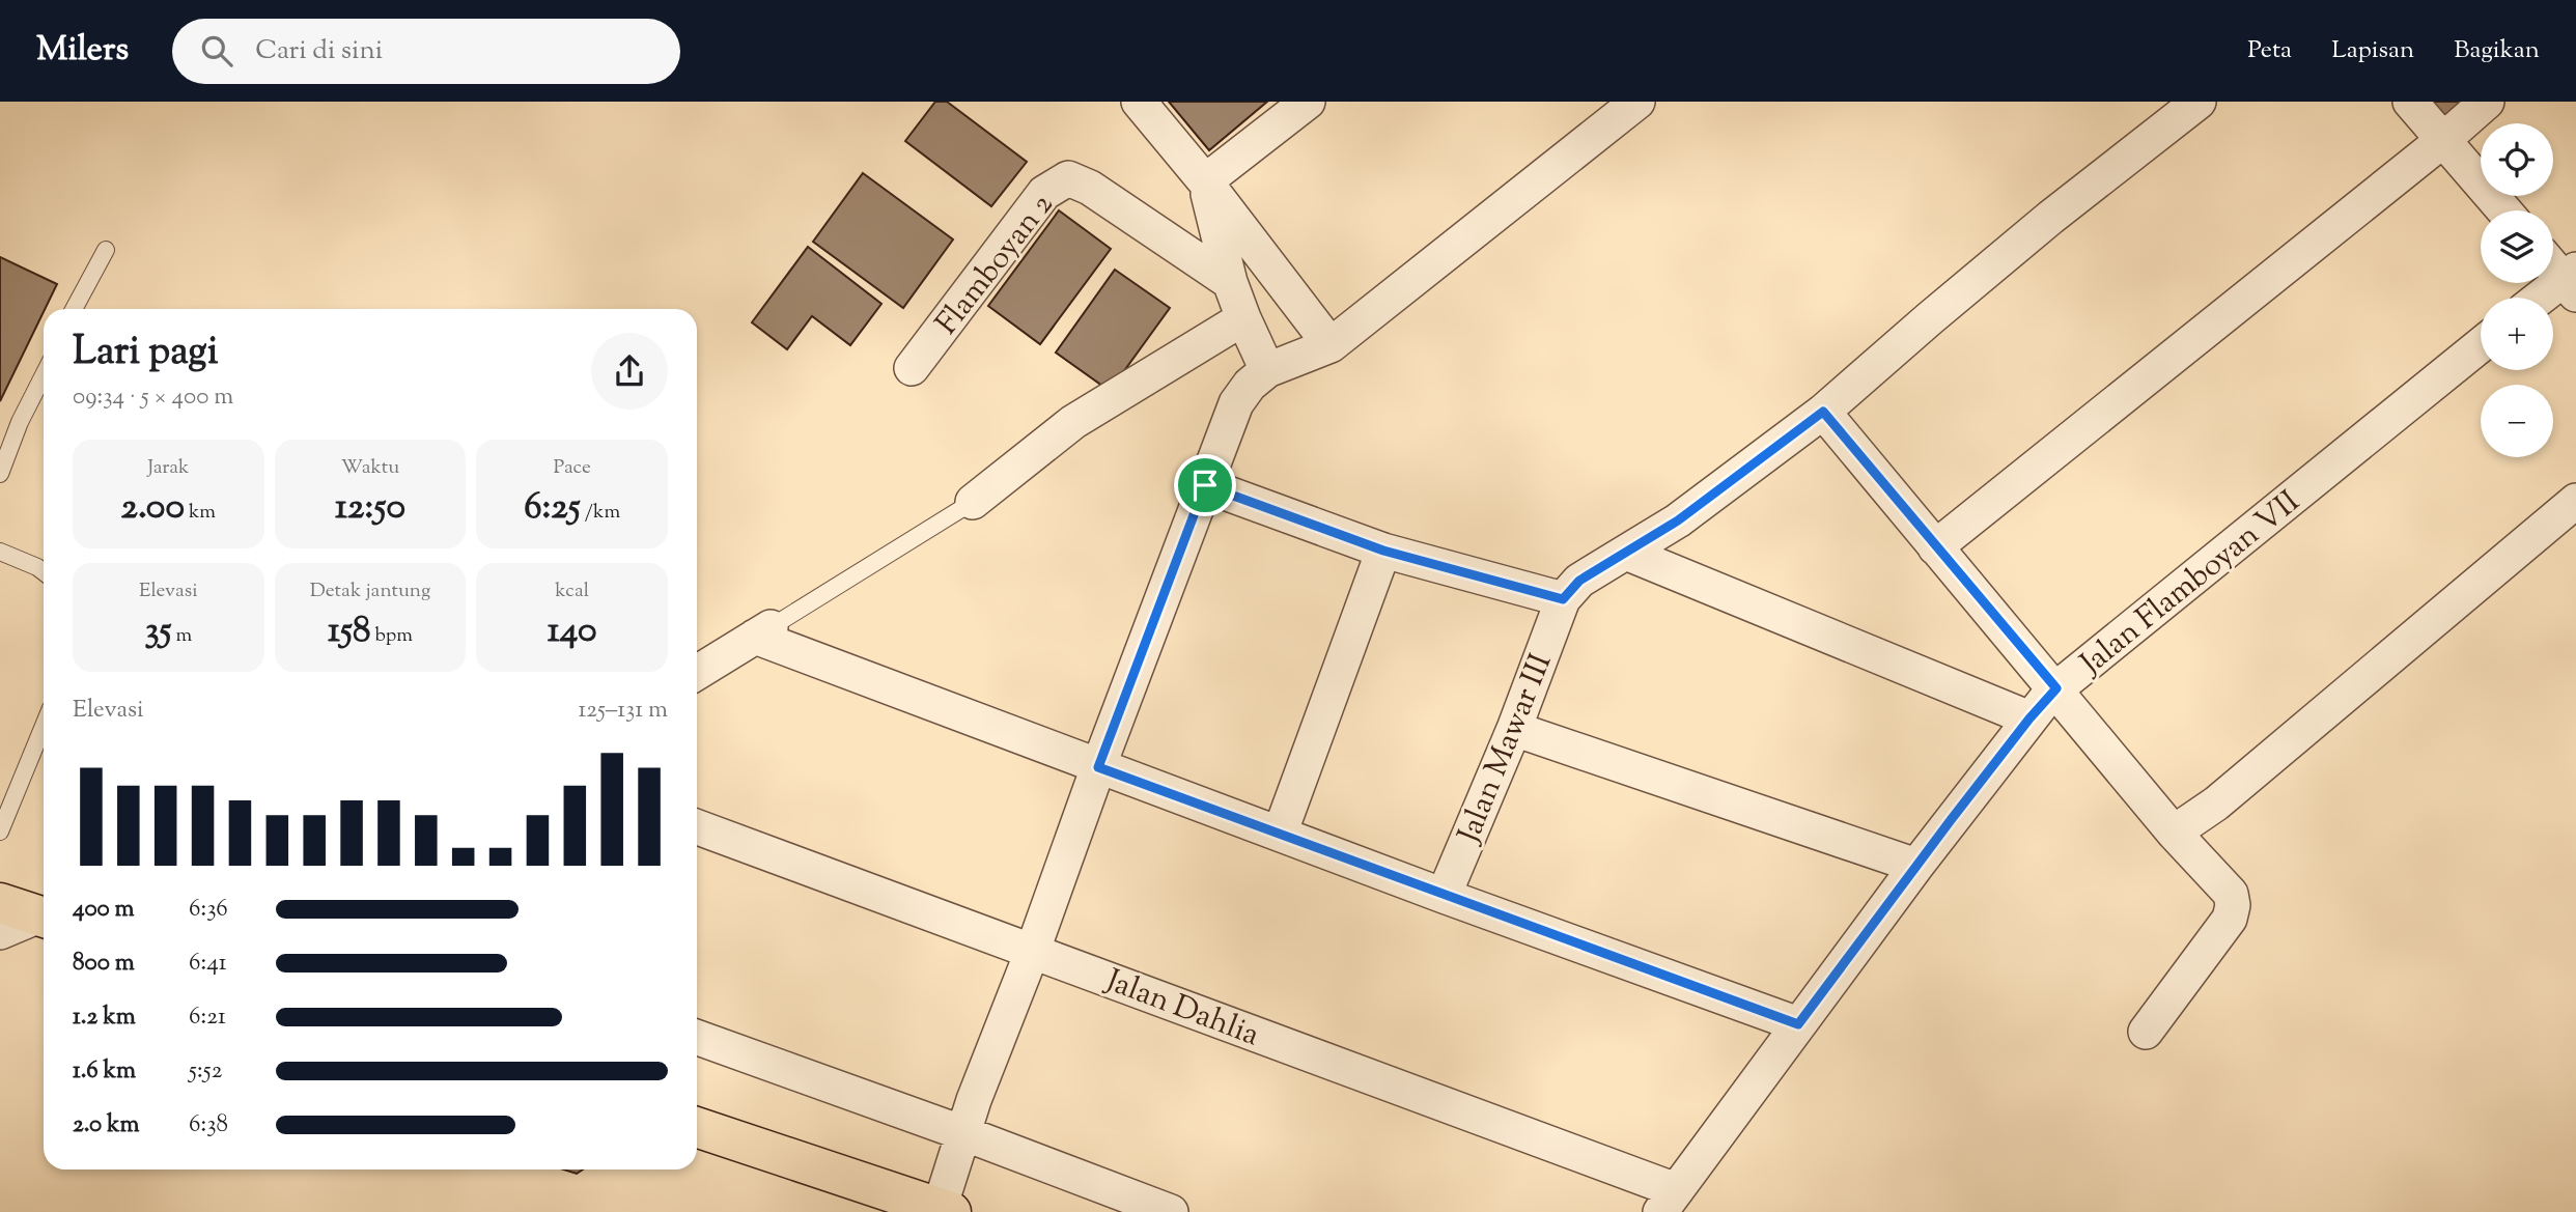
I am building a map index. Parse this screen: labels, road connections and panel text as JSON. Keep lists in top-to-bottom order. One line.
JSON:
{"streets":{"street":["Flamboyan 2","Jalan Flamboyan VII","Jalan Mawar III","Jalan Dahlia"]},"crossings":[["Jalan Flamboyan VII","Jalan Dahlia"]],"page":{"header":"Milers","search":"Cari di sini","nav":["Peta","Lapisan","Bagikan"],"map_buttons":["+","−"],"heading":["Lari pagi","09:34 · 5 × 400 m"],"stats":[["Jarak","2.00 km"],["Waktu","12:50"],["Pace","6:25 /km"],["Elevasi","35 m"],["Detak jantung","158 bpm"],["kcal","140"]],"chart":["Elevasi","125–131 m"],"list":[{"name":"400 m","note":"6:36"},{"name":"800 m","note":"6:41"},{"name":"1.2 km","note":"6:21"},{"name":"1.6 km","note":"5:52"},{"name":"2.0 km","note":"6:38"}]}}
